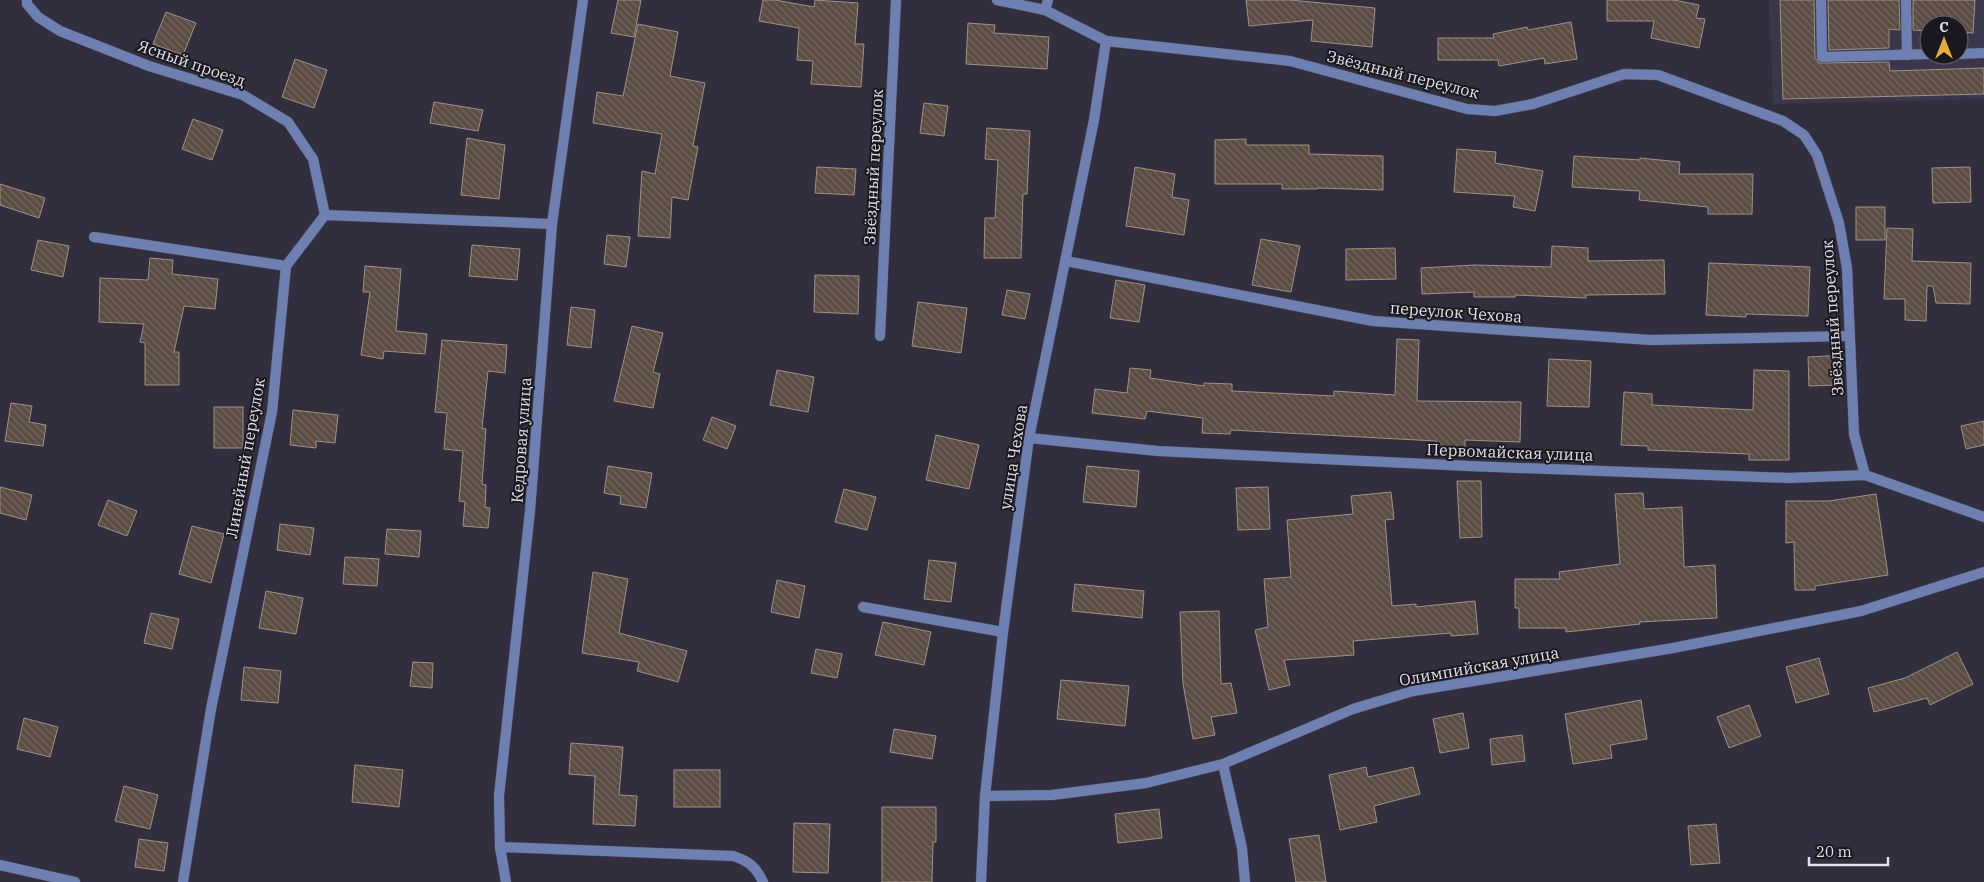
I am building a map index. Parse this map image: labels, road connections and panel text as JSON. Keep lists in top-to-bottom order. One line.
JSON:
{"streets":{"street":["Ясный проезд","Звёздный переулок","переулок Чехова","Кедровая улица","Первомайская улица","улица Чехова","Линейный переулок","Олимпийская улица"]},"crossings":[["Звёздный переулок","переулок Чехова"],["Звёздный переулок","Первомайская улица"],["Звёздный переулок","улица Чехова"],["переулок Чехова","улица Чехова"],["Первомайская улица","улица Чехова"],["улица Чехова","Олимпийская улица"]],"scale_bar":"20 m","north":"top"}
